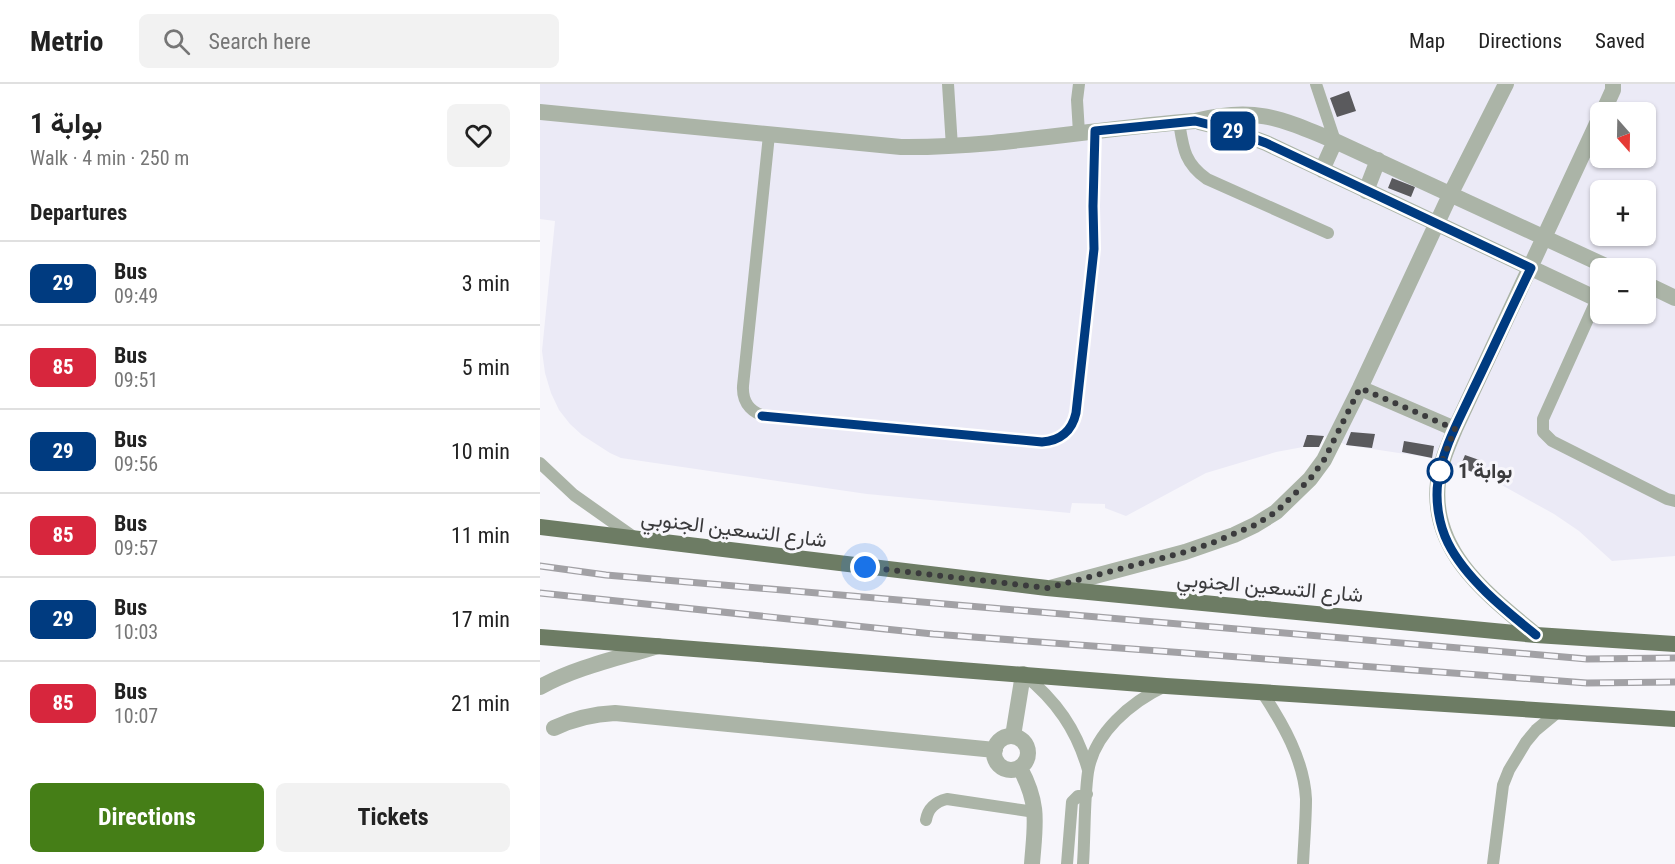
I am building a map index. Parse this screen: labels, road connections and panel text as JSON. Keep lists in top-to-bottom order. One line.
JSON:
{"streets":{"main road":["شارع التسعين الجنوبي"]},"places":["بوابة 1"],"lines":["bus line 29"],"north":"bottom","page":{"header":"Metrio","search":"Search here","nav":["Map","Directions","Saved"],"heading":[["بوابة 1","Walk · 4 min · 250 m"],"Departures"],"on_map":"29","map_buttons":["+","−"],"list":[{"mark":"29","name":"Bus","note":"09:49","value":"3 min"},{"mark":"85","name":"Bus","note":"09:51","value":"5 min"},{"mark":"29","name":"Bus","note":"09:56","value":"10 min"},{"mark":"85","name":"Bus","note":"09:57","value":"11 min"},{"mark":"29","name":"Bus","note":"10:03","value":"17 min"},{"mark":"85","name":"Bus","note":"10:07","value":"21 min"}],"buttons":["Directions","Tickets"]}}
